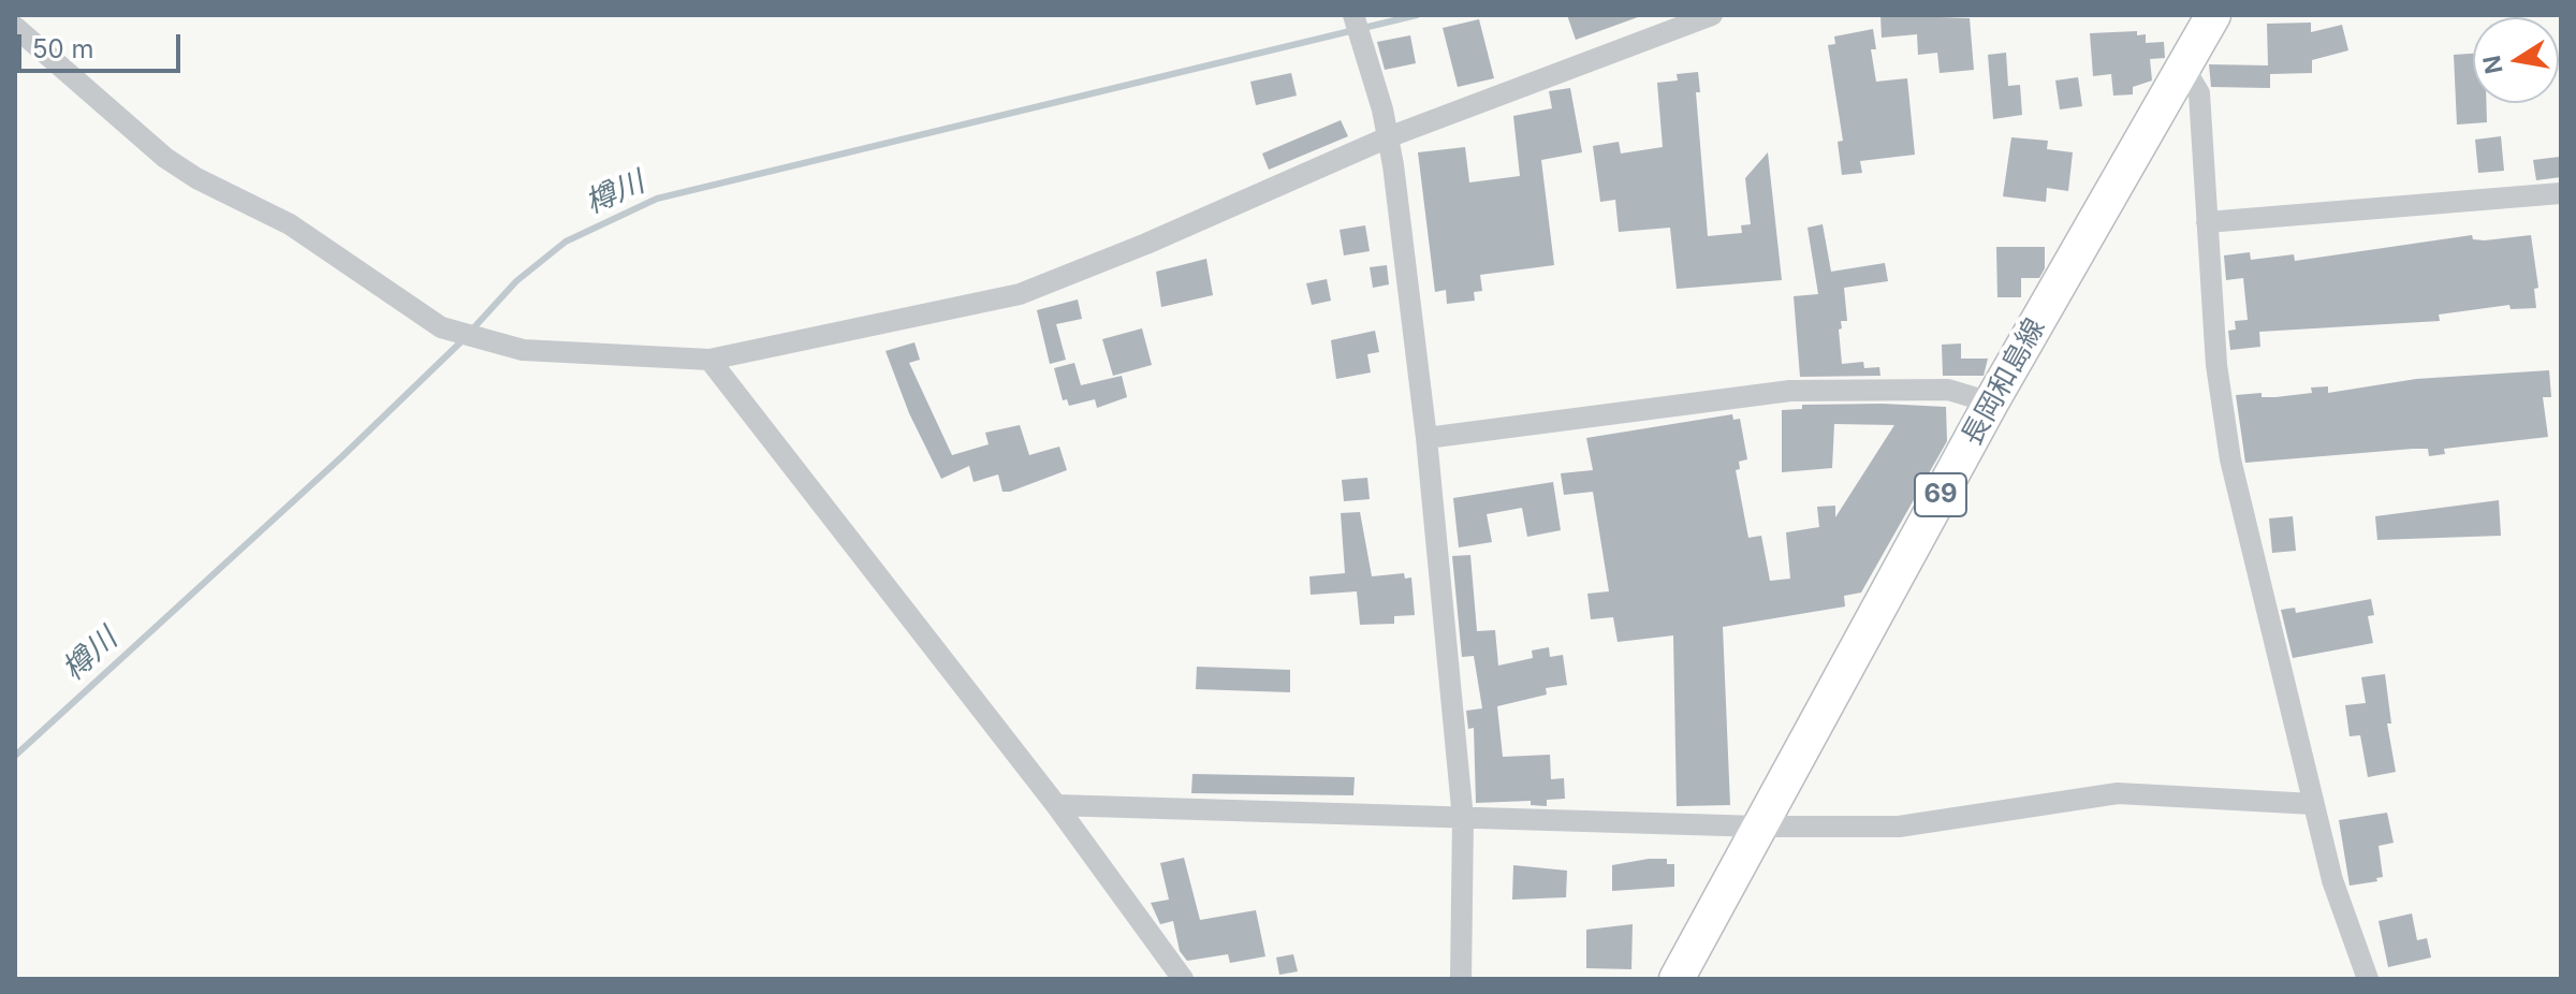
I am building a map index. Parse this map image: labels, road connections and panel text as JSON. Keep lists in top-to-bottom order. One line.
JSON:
{"streets":{"main road":["長岡和島線","69"]},"water":["樽川"],"scale_bar":"50 m","north":"left"}
